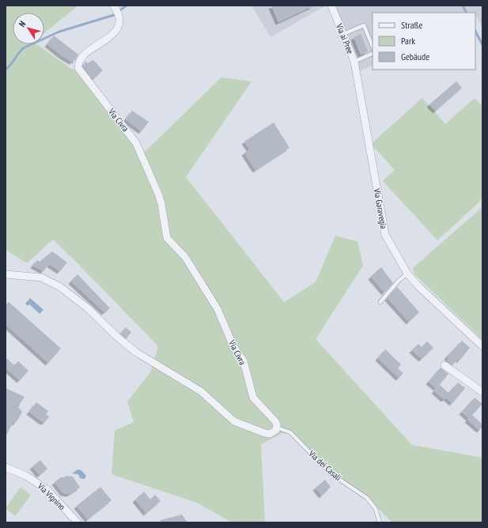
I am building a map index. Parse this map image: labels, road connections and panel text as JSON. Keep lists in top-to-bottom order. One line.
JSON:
{"streets":{"street":["Via ai Pree","Via Civra","Via Garavegia","Via Vignino"],"lane":["Via dei Casali"]},"crossings":[["Via ai Pree","Via Garavegia"],["Via Civra","Via dei Casali"]],"legend":["Straße","Park","Gebäude"],"north":"top left"}
